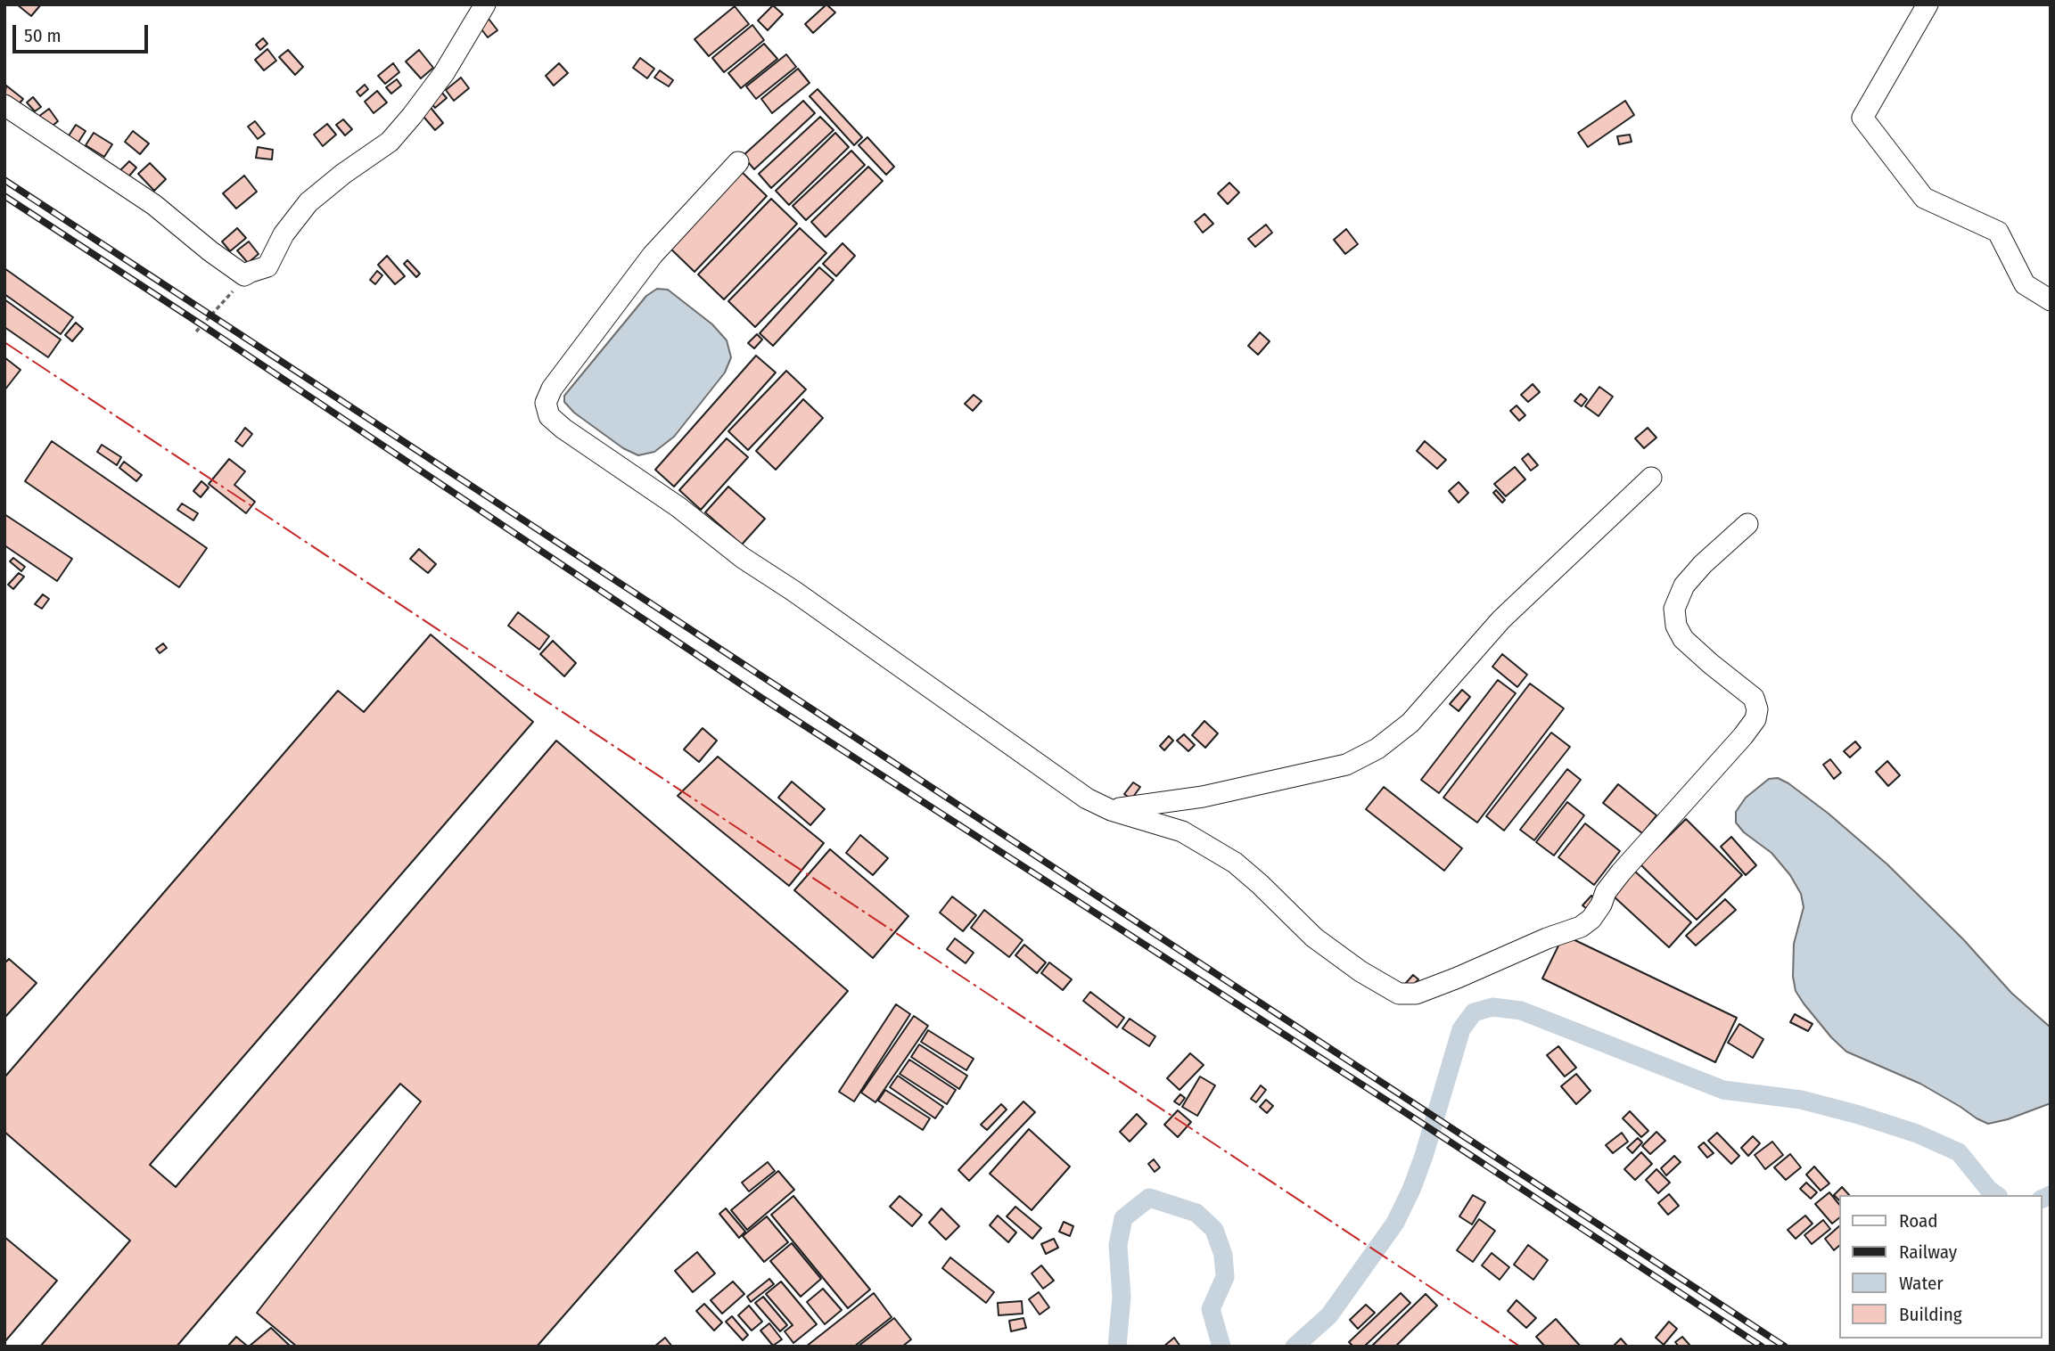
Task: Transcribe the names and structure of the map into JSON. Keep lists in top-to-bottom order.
{
  "legend": [
    "Road",
    "Railway",
    "Water",
    "Building"
  ],
  "scale_bar": "50 m"
}
